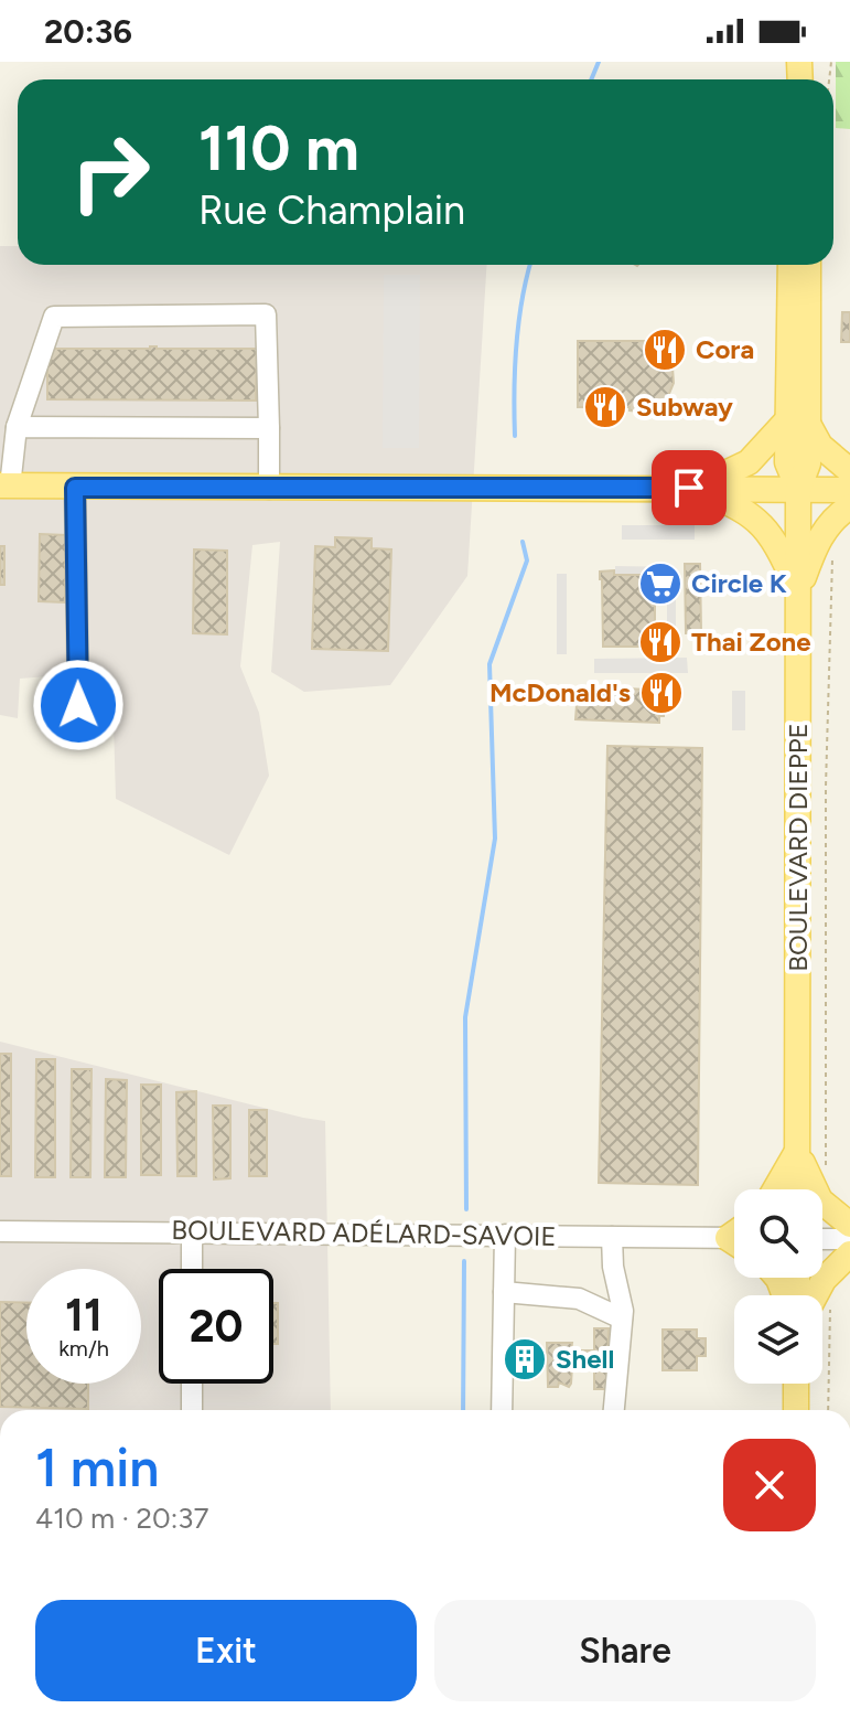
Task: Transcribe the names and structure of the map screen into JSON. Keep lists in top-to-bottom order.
{
  "streets": {
    "main road": ["BOULEVARD DIEPPE"],
    "street": ["BOULEVARD ADÉLARD-SAVOIE"]
  },
  "places": {
    "restaurant": [
      "Cora",
      "Subway",
      "Thai Zone",
      "McDonald's"
    ],
    "supermarket": ["Circle K"],
    "building": ["Shell"]
  },
  "page": {
    "status": "20:36",
    "turn": ["110 m", "Rue Champlain"],
    "speed": "11 km/h",
    "limit": "20",
    "heading": ["1 min", "410 m · 20:37"],
    "buttons": ["Exit", "Share"]
  }
}
